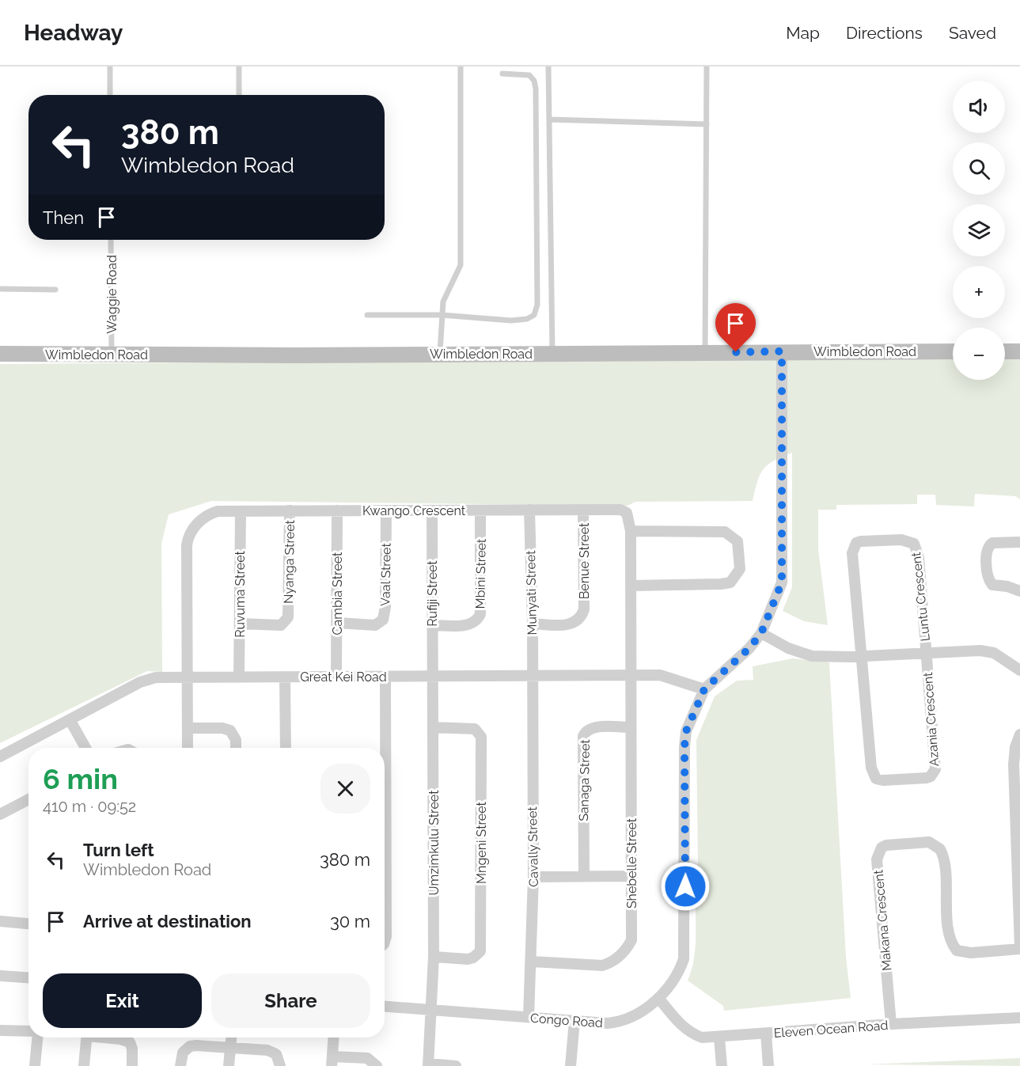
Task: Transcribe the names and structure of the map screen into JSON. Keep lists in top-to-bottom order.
{
  "streets": {
    "main road": ["Wimbledon Road"],
    "street": [
      "Kwango Crescent",
      "Benue Street",
      "Nyanga Street",
      "Mbini Street",
      "Vaal Street",
      "Munyati Street",
      "Cambia Street",
      "Rufiji Street",
      "Ruvuma Street",
      "Luntu Crescent",
      "Great Kei Road",
      "Azania Crescent",
      "Sanaga Street",
      "Umzimkulu Street",
      "Mngeni Street",
      "Cavally Street",
      "Shebelle Street",
      "Makana Crescent",
      "Congo Road",
      "Eleven Ocean Road"
    ],
    "lane": ["Waggie Road"]
  },
  "crossings": [
    ["Waggie Road", "Wimbledon Road"],
    ["Wimbledon Road", "Congo Road"],
    ["Kwango Crescent", "Benue Street"],
    ["Kwango Crescent", "Nyanga Street"],
    ["Kwango Crescent", "Mbini Street"],
    ["Kwango Crescent", "Vaal Street"],
    ["Kwango Crescent", "Munyati Street"],
    ["Kwango Crescent", "Cambia Street"],
    ["Kwango Crescent", "Rufiji Street"],
    ["Kwango Crescent", "Ruvuma Street"],
    ["Kwango Crescent", "Great Kei Road"],
    ["Kwango Crescent", "Shebelle Street"],
    ["Benue Street", "Munyati Street"],
    ["Nyanga Street", "Ruvuma Street"],
    ["Mbini Street", "Rufiji Street"],
    ["Vaal Street", "Cambia Street"],
    ["Munyati Street", "Great Kei Road"],
    ["Munyati Street", "Cavally Street"],
    ["Cambia Street", "Great Kei Road"],
    ["Rufiji Street", "Great Kei Road"],
    ["Rufiji Street", "Umzimkulu Street"],
    ["Ruvuma Street", "Great Kei Road"],
    ["Luntu Crescent", "Azania Crescent"],
    ["Great Kei Road", "Umzimkulu Street"],
    ["Great Kei Road", "Cavally Street"],
    ["Great Kei Road", "Shebelle Street"],
    ["Great Kei Road", "Congo Road"],
    ["Sanaga Street", "Shebelle Street"],
    ["Umzimkulu Street", "Mngeni Street"],
    ["Umzimkulu Street", "Congo Road"],
    ["Cavally Street", "Shebelle Street"],
    ["Cavally Street", "Congo Road"],
    ["Makana Crescent", "Eleven Ocean Road"],
    ["Congo Road", "Eleven Ocean Road"]
  ],
  "page": {
    "header": "Headway",
    "nav": ["Map", "Directions", "Saved"],
    "map_buttons": ["+", "−"],
    "turn": ["380 m", "Wimbledon Road"],
    "then": "Then",
    "heading": ["6 min", "410 m · 09:52"],
    "list": [
      {
        "name": "Turn left",
        "note": "Wimbledon Road",
        "value": "380 m"
      },
      {
        "name": "Arrive at destination",
        "value": "30 m"
      }
    ],
    "buttons": ["Exit", "Share"]
  }
}
